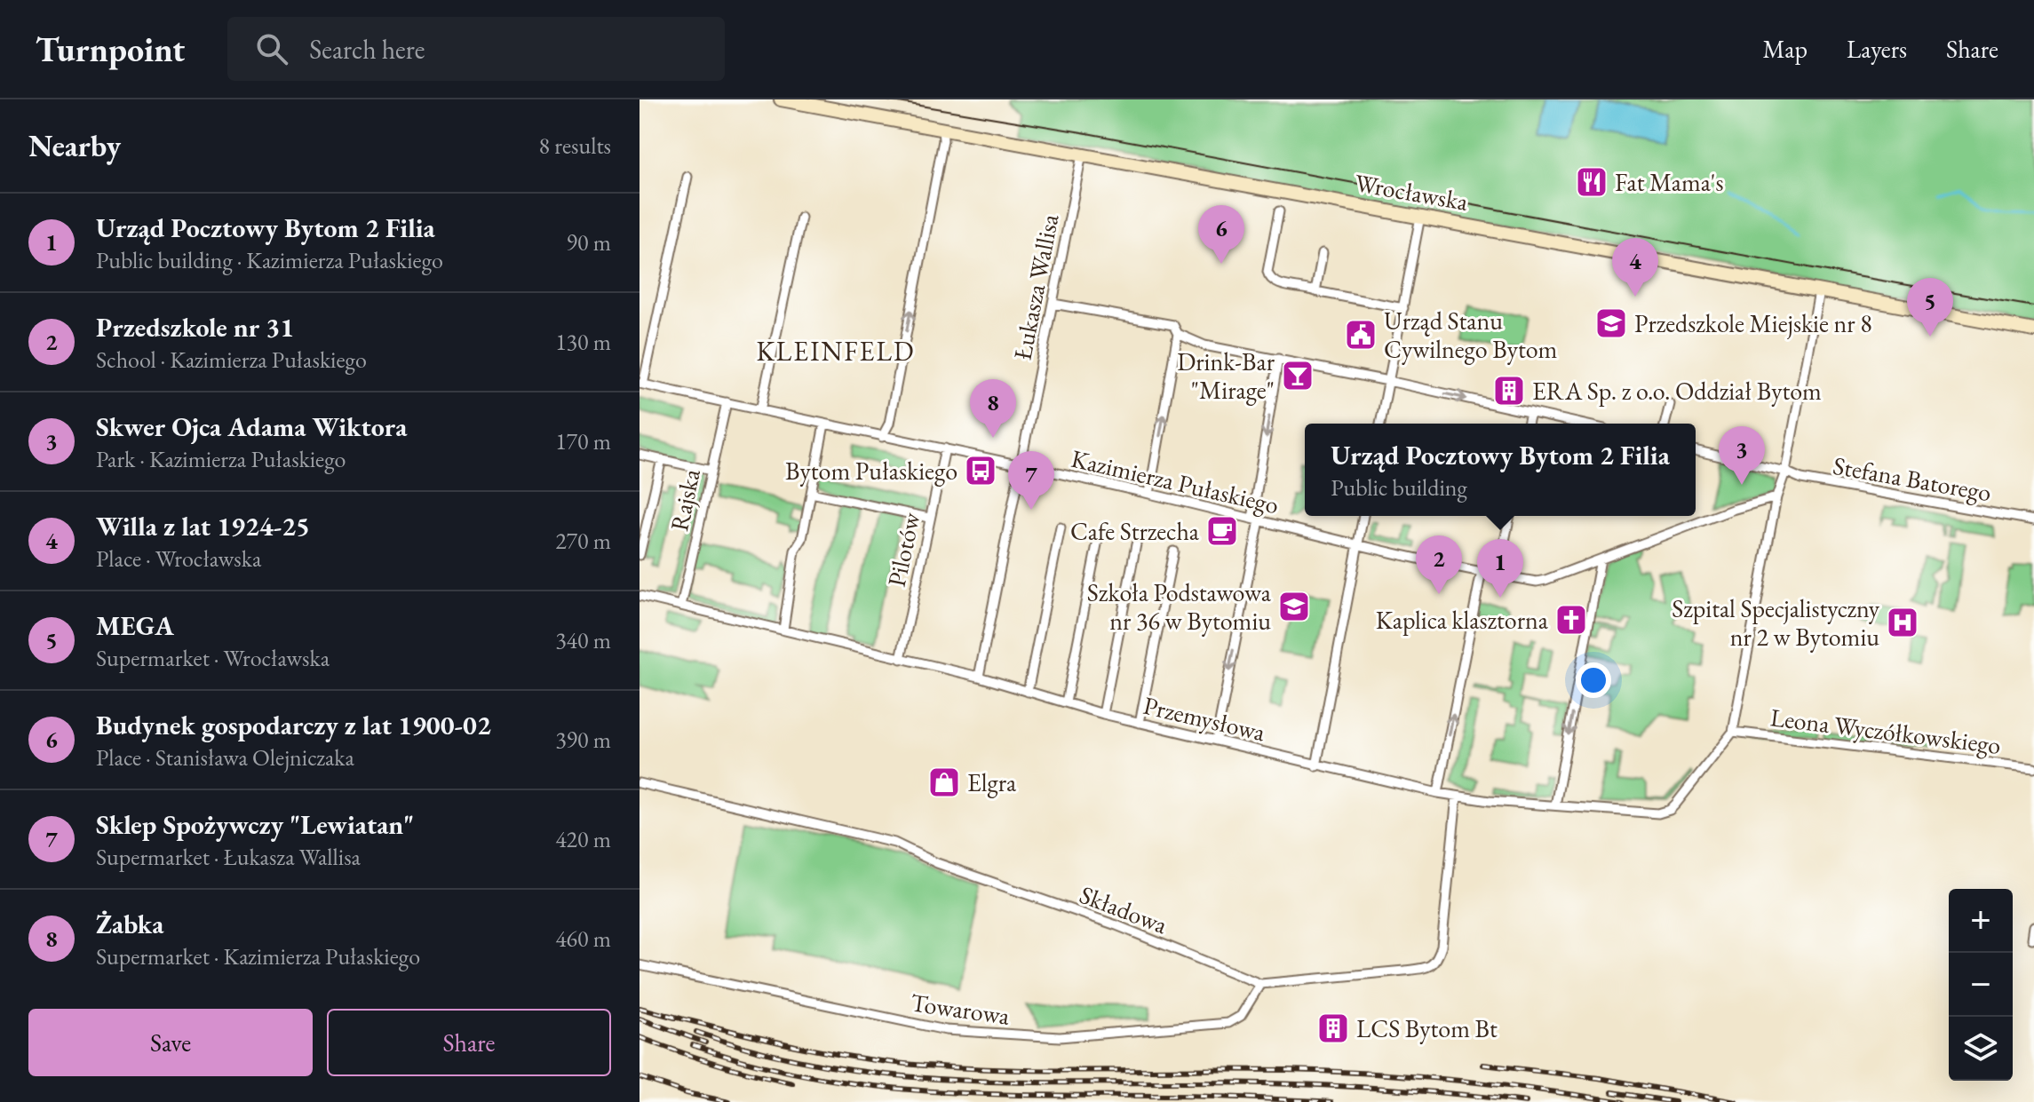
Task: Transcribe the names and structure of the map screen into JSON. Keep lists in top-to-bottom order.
{
  "streets": {
    "main road": ["Wrocławska"],
    "street": [
      "Łukasza Wallisa",
      "Stefana Batorego",
      "Kazimierza Pułaskiego",
      "Rajska",
      "Pilotów",
      "Przemysłowa",
      "Leona Wyczółkowskiego",
      "Składowa",
      "Towarowa"
    ]
  },
  "crossings": [
    ["Wrocławska", "Łukasza Wallisa"],
    ["Łukasza Wallisa", "Kazimierza Pułaskiego"],
    ["Łukasza Wallisa", "Przemysłowa"],
    ["Kazimierza Pułaskiego", "Rajska"],
    ["Kazimierza Pułaskiego", "Pilotów"],
    ["Rajska", "Przemysłowa"],
    ["Pilotów", "Przemysłowa"],
    ["Przemysłowa", "Leona Wyczółkowskiego"],
    ["Przemysłowa", "Składowa"],
    ["Składowa", "Towarowa"]
  ],
  "districts": ["KLEINFELD"],
  "places": {
    "restaurant": ["Fat Mama's"],
    "school or university": ["Przedszkole Miejskie nr 8", "Szkoła Podstawowa nr 36 w Bytomiu"],
    "public building": ["Urząd Stanu Cywilnego Bytom"],
    "bar": ["Drink-Bar \"Mirage\""],
    "building": ["ERA Sp. z o.o. Oddział Bytom", "LCS Bytom Bt"],
    "bus stop": ["Bytom Pułaskiego"],
    "cafe": ["Cafe Strzecha"],
    "church": ["Kaplica klasztorna"],
    "hospital": ["Szpital Specjalistyczny nr 2 w Bytomiu"],
    "shop": ["Elgra"]
  },
  "page": {
    "header": "Turnpoint",
    "search": "Search here",
    "nav": ["Map", "Layers", "Share"],
    "heading": ["Nearby", "8 results"],
    "list": [
      {
        "mark": "1",
        "name": "Urząd Pocztowy Bytom 2 Filia",
        "note": "Public building · Kazimierza Pułaskiego",
        "value": "90 m"
      },
      {
        "mark": "2",
        "name": "Przedszkole nr 31",
        "note": "School · Kazimierza Pułaskiego",
        "value": "130 m"
      },
      {
        "mark": "3",
        "name": "Skwer Ojca Adama Wiktora",
        "note": "Park · Kazimierza Pułaskiego",
        "value": "170 m"
      },
      {
        "mark": "4",
        "name": "Willa z lat 1924-25",
        "note": "Place · Wrocławska",
        "value": "270 m"
      },
      {
        "mark": "5",
        "name": "MEGA",
        "note": "Supermarket · Wrocławska",
        "value": "340 m"
      },
      {
        "mark": "6",
        "name": "Budynek gospodarczy z lat 1900-02",
        "note": "Place · Stanisława Olejniczaka",
        "value": "390 m"
      },
      {
        "mark": "7",
        "name": "Sklep Spożywczy \"Lewiatan\"",
        "note": "Supermarket · Łukasza Wallisa",
        "value": "420 m"
      },
      {
        "mark": "8",
        "name": "Żabka",
        "note": "Supermarket · Kazimierza Pułaskiego",
        "value": "460 m"
      }
    ],
    "pins": [
      "6",
      "4",
      "5",
      "8",
      "3",
      "7",
      "2",
      "1"
    ],
    "popup": ["Urząd Pocztowy Bytom 2 Filia", "Public building"],
    "map_buttons": ["+", "−"],
    "buttons": ["Save", "Share"]
  }
}
